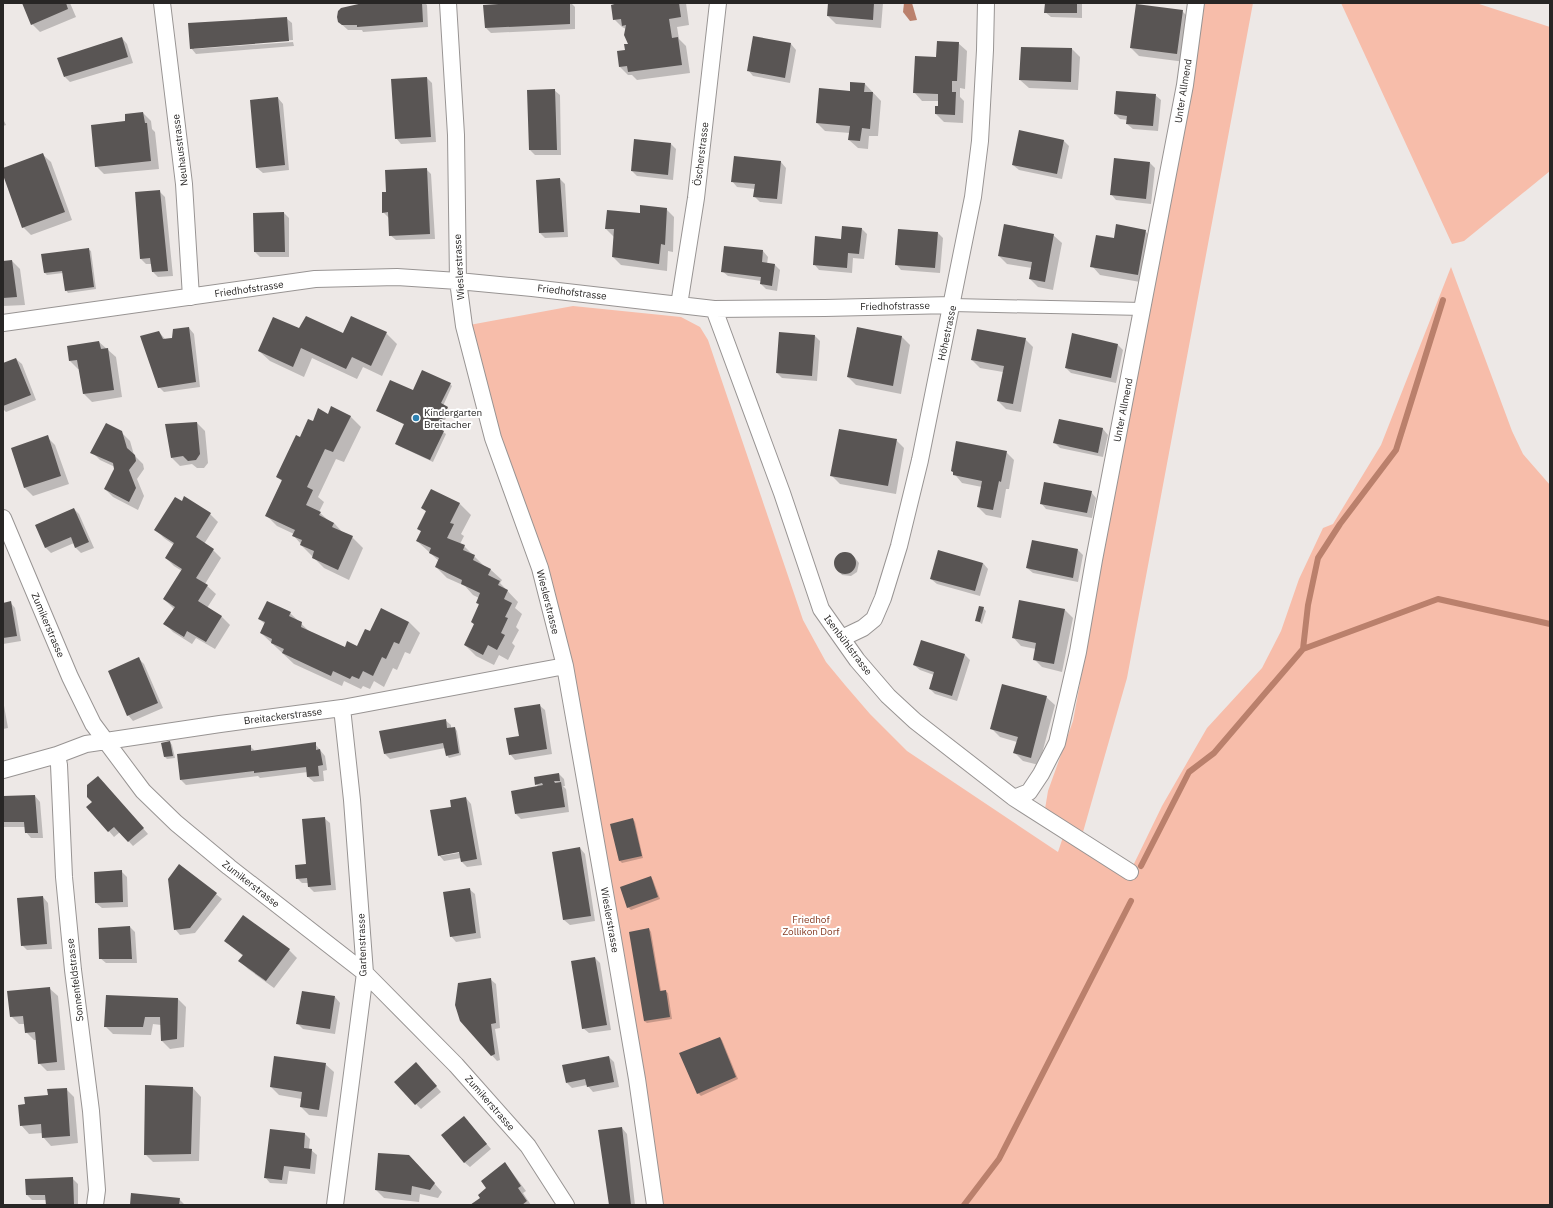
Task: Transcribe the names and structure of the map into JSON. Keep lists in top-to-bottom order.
{
  "streets": {
    "street": [
      "Unter Allmend",
      "Neuhausstrasse",
      "Öscherstrasse",
      "Wieslerstrasse",
      "Friedhofstrasse",
      "Höhestrasse",
      "Zumikerstrasse",
      "Isenbühlstrasse",
      "Breitackerstrasse",
      "Gartenstrasse",
      "Sonnenfeldstrasse"
    ]
  },
  "crossings": [
    ["Unter Allmend", "Friedhofstrasse"],
    ["Unter Allmend", "Isenbühlstrasse"],
    ["Neuhausstrasse", "Friedhofstrasse"],
    ["Öscherstrasse", "Friedhofstrasse"],
    ["Wieslerstrasse", "Friedhofstrasse"],
    ["Wieslerstrasse", "Breitackerstrasse"],
    ["Friedhofstrasse", "Höhestrasse"],
    ["Friedhofstrasse", "Isenbühlstrasse"],
    ["Höhestrasse", "Isenbühlstrasse"],
    ["Zumikerstrasse", "Breitackerstrasse"],
    ["Zumikerstrasse", "Gartenstrasse"],
    ["Breitackerstrasse", "Gartenstrasse"],
    ["Breitackerstrasse", "Sonnenfeldstrasse"]
  ],
  "parks": ["Friedhof Zollikon Dorf"],
  "places": ["Kindergarten Breitacher"]
}
